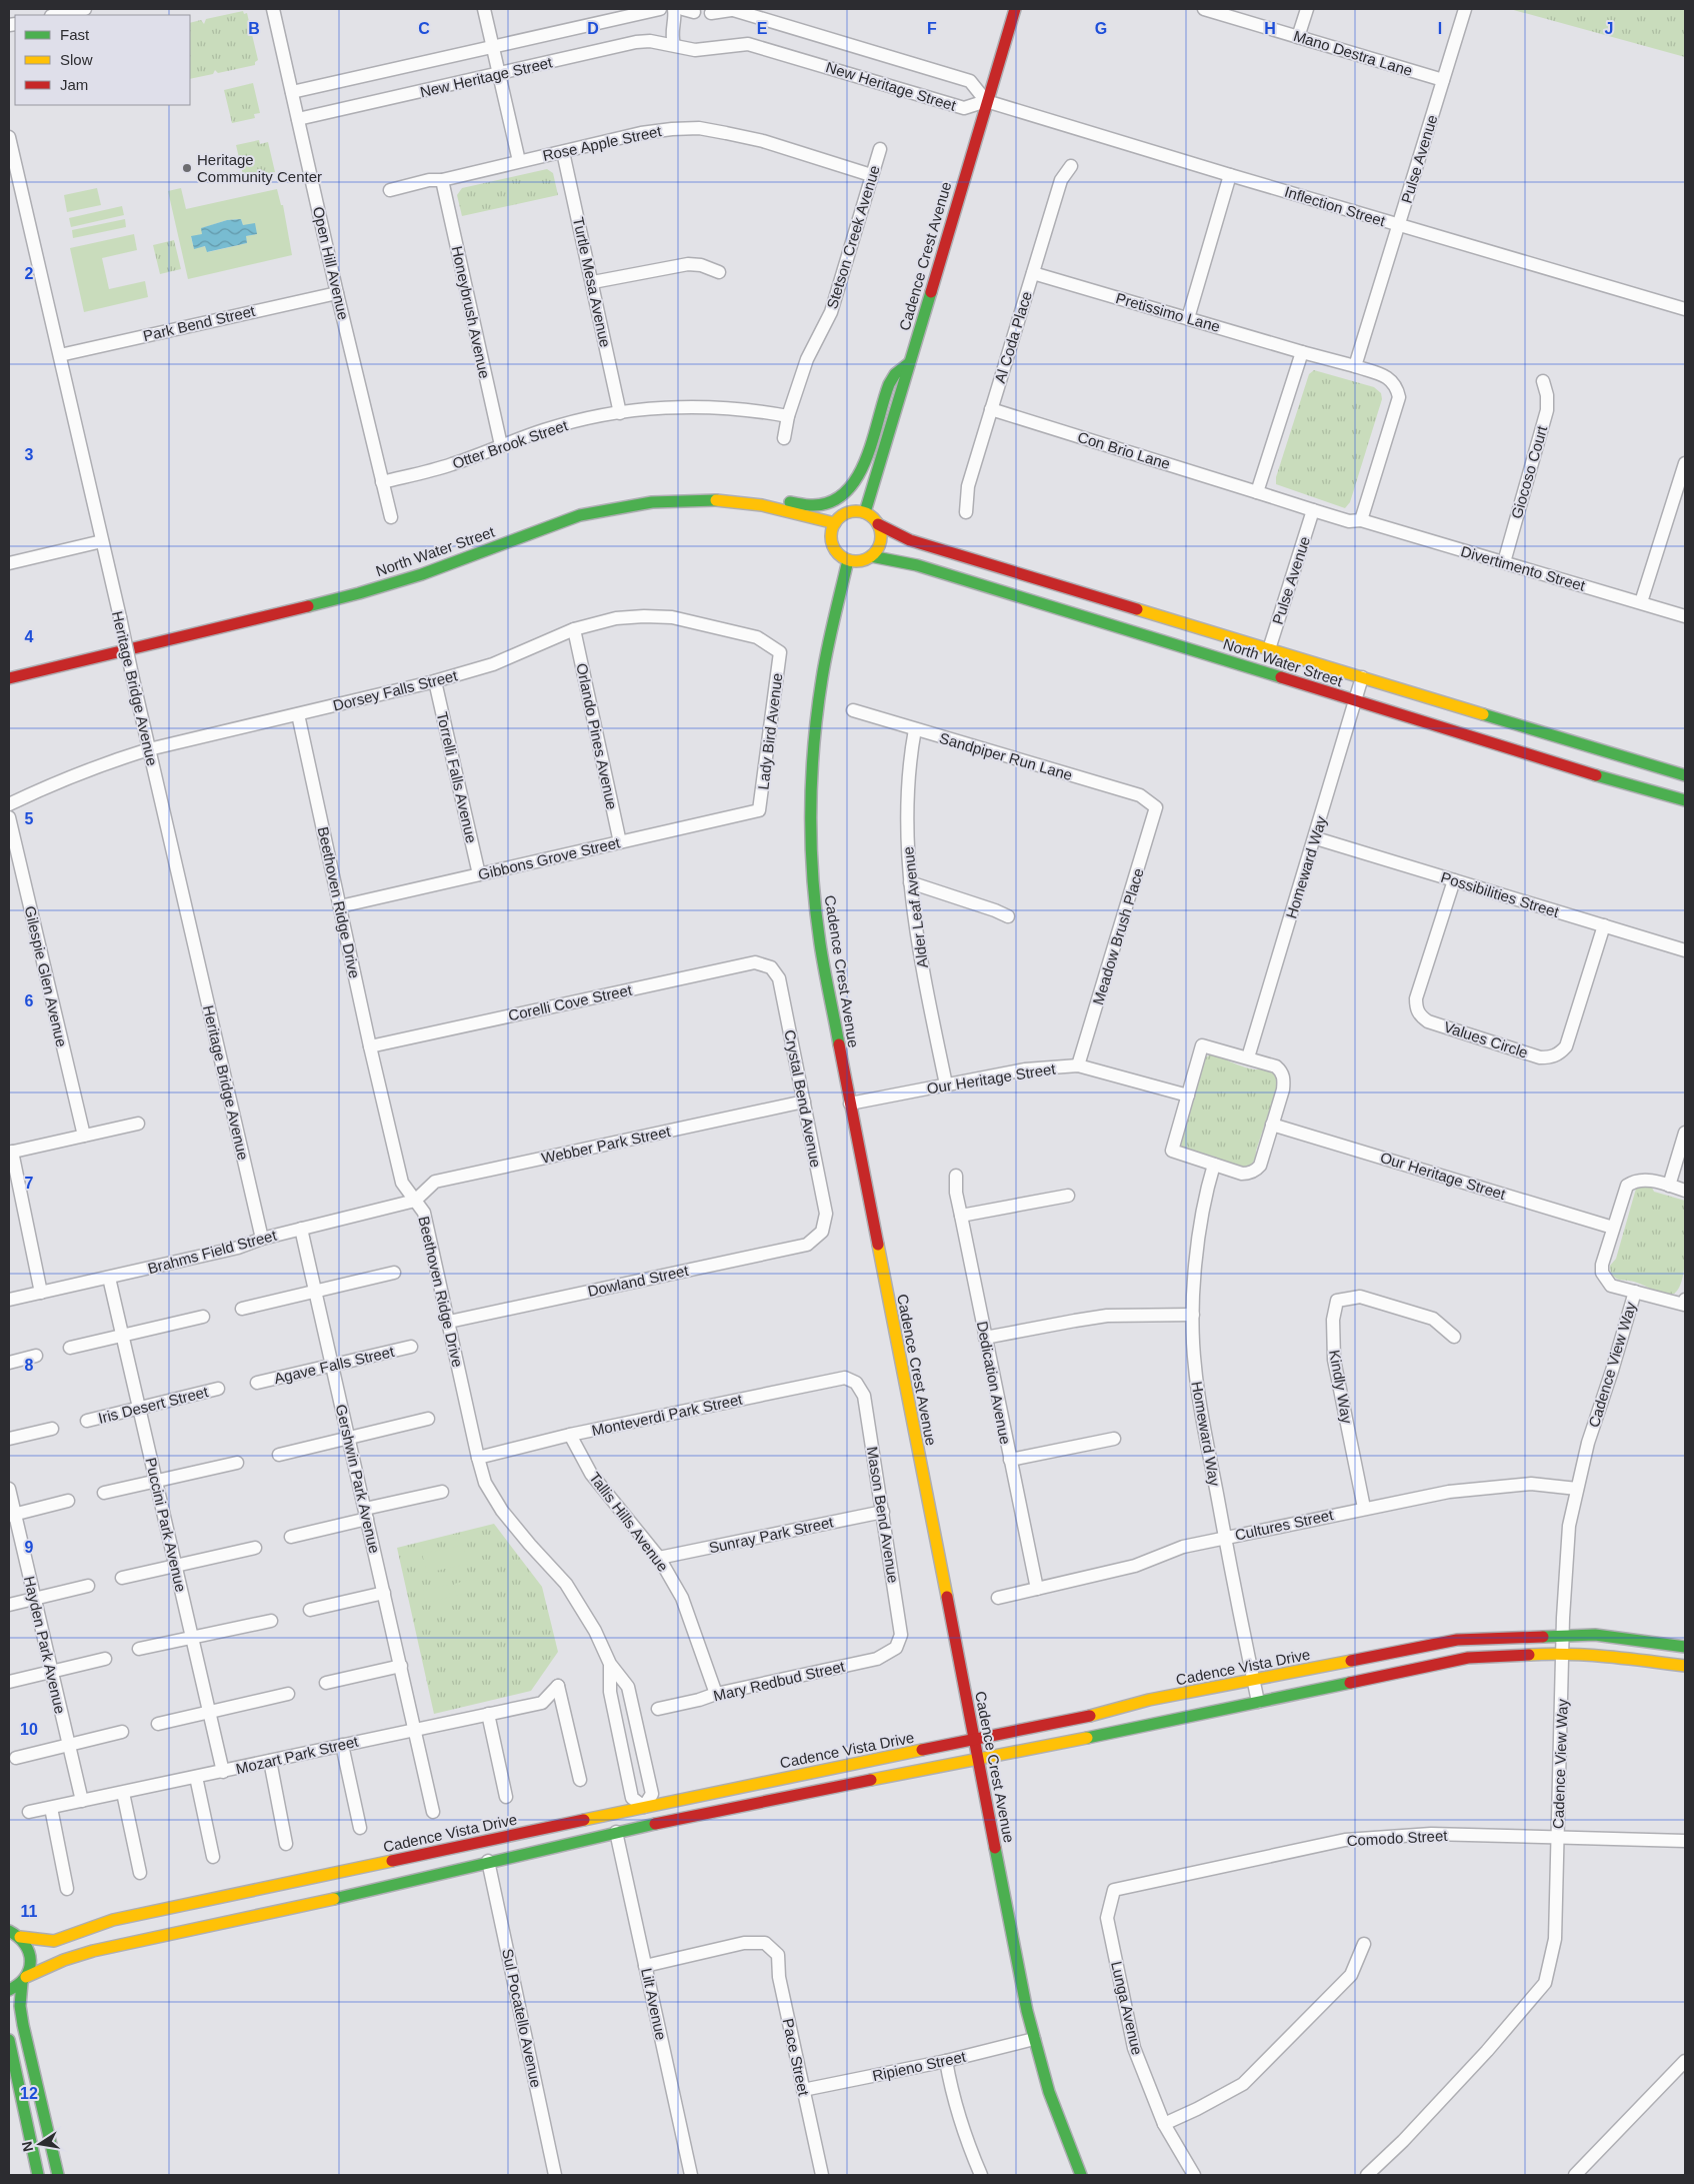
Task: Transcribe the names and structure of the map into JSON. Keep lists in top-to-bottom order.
{
  "streets": {
    "street": [
      "Mano Destra Lane",
      "New Heritage Street",
      "Rose Apple Street",
      "Pulse Avenue",
      "Inflection Street",
      "Stetson Creek Avenue",
      "Cadence Crest Avenue",
      "Open Hill Avenue",
      "Turtle Mesa Avenue",
      "Honeybrush Avenue",
      "Pretissimo Lane",
      "Park Bend Street",
      "Al Coda Place",
      "Otter Brook Street",
      "Con Brio Lane",
      "Giocoso Court",
      "North Water Street",
      "Divertimento Street",
      "Heritage Bridge Avenue",
      "Dorsey Falls Street",
      "Lady Bird Avenue",
      "Orlando Pines Avenue",
      "Sandpiper Run Lane",
      "Torrelli Falls Avenue",
      "Gibbons Grove Street",
      "Homeward Way",
      "Possibilities Street",
      "Beethoven Ridge Drive",
      "Alder Leaf Avenue",
      "Meadow Brush Place",
      "Gilespie Glen Avenue",
      "Corelli Cove Street",
      "Values Circle",
      "Our Heritage Street",
      "Crystal Bend Avenue",
      "Webber Park Street",
      "Brahms Field Street",
      "Dowland Street",
      "Agave Falls Street",
      "Cadence View Way",
      "Dedication Avenue",
      "Kindly Way",
      "Iris Desert Street",
      "Monteverdi Park Street",
      "Gershwin Park Avenue",
      "Mason Bend Avenue",
      "Tallis Hills Avenue",
      "Puccini Park Avenue",
      "Cultures Street",
      "Sunray Park Street",
      "Hayden Park Avenue",
      "Cadence Vista Drive",
      "Mary Redbud Street",
      "Mozart Park Street",
      "Comodo Street",
      "Lilt Avenue",
      "Lunga Avenue",
      "Sul Pocatello Avenue",
      "Pace Street",
      "Ripieno Street"
    ]
  },
  "crossings": [
    ["Mano Destra Lane", "Pulse Avenue"],
    ["New Heritage Street", "Inflection Street"],
    ["New Heritage Street", "Cadence Crest Avenue"],
    ["New Heritage Street", "Open Hill Avenue"],
    ["Rose Apple Street", "Stetson Creek Avenue"],
    ["Rose Apple Street", "Turtle Mesa Avenue"],
    ["Rose Apple Street", "Honeybrush Avenue"],
    ["Pulse Avenue", "Inflection Street"],
    ["Pulse Avenue", "North Water Street"],
    ["Inflection Street", "Cadence Crest Avenue"],
    ["Stetson Creek Avenue", "Otter Brook Street"],
    ["Cadence Crest Avenue", "North Water Street"],
    ["Cadence Crest Avenue", "Our Heritage Street"],
    ["Cadence Crest Avenue", "Cadence Vista Drive"],
    ["Cadence Crest Avenue", "Ripieno Street"],
    ["Open Hill Avenue", "Park Bend Street"],
    ["Open Hill Avenue", "Otter Brook Street"],
    ["Turtle Mesa Avenue", "Otter Brook Street"],
    ["Honeybrush Avenue", "Otter Brook Street"],
    ["Pretissimo Lane", "Al Coda Place"],
    ["Park Bend Street", "Heritage Bridge Avenue"],
    ["Al Coda Place", "Con Brio Lane"],
    ["Giocoso Court", "Divertimento Street"],
    ["North Water Street", "Homeward Way"],
    ["Heritage Bridge Avenue", "Dorsey Falls Street"],
    ["Heritage Bridge Avenue", "Brahms Field Street"],
    ["Dorsey Falls Street", "Lady Bird Avenue"],
    ["Dorsey Falls Street", "Orlando Pines Avenue"],
    ["Dorsey Falls Street", "Torrelli Falls Avenue"],
    ["Dorsey Falls Street", "Beethoven Ridge Drive"],
    ["Lady Bird Avenue", "Gibbons Grove Street"],
    ["Orlando Pines Avenue", "Gibbons Grove Street"],
    ["Sandpiper Run Lane", "Alder Leaf Avenue"],
    ["Sandpiper Run Lane", "Meadow Brush Place"],
    ["Torrelli Falls Avenue", "Gibbons Grove Street"],
    ["Gibbons Grove Street", "Beethoven Ridge Drive"],
    ["Homeward Way", "Possibilities Street"],
    ["Homeward Way", "Cultures Street"],
    ["Homeward Way", "Cadence Vista Drive"],
    ["Possibilities Street", "Values Circle"],
    ["Beethoven Ridge Drive", "Corelli Cove Street"],
    ["Beethoven Ridge Drive", "Webber Park Street"],
    ["Beethoven Ridge Drive", "Brahms Field Street"],
    ["Beethoven Ridge Drive", "Dowland Street"],
    ["Beethoven Ridge Drive", "Monteverdi Park Street"],
    ["Beethoven Ridge Drive", "Cadence Vista Drive"],
    ["Alder Leaf Avenue", "Our Heritage Street"],
    ["Meadow Brush Place", "Our Heritage Street"],
    ["Corelli Cove Street", "Crystal Bend Avenue"],
    ["Our Heritage Street", "Cadence View Way"],
    ["Crystal Bend Avenue", "Webber Park Street"],
    ["Crystal Bend Avenue", "Dowland Street"],
    ["Webber Park Street", "Brahms Field Street"],
    ["Brahms Field Street", "Gershwin Park Avenue"],
    ["Brahms Field Street", "Puccini Park Avenue"],
    ["Agave Falls Street", "Gershwin Park Avenue"],
    ["Cadence View Way", "Cultures Street"],
    ["Cadence View Way", "Cadence Vista Drive"],
    ["Cadence View Way", "Comodo Street"],
    ["Dedication Avenue", "Cultures Street"],
    ["Kindly Way", "Cultures Street"],
    ["Iris Desert Street", "Puccini Park Avenue"],
    ["Monteverdi Park Street", "Mason Bend Avenue"],
    ["Monteverdi Park Street", "Tallis Hills Avenue"],
    ["Gershwin Park Avenue", "Mozart Park Street"],
    ["Mason Bend Avenue", "Sunray Park Street"],
    ["Mason Bend Avenue", "Mary Redbud Street"],
    ["Tallis Hills Avenue", "Sunray Park Street"],
    ["Tallis Hills Avenue", "Mary Redbud Street"],
    ["Puccini Park Avenue", "Mozart Park Street"],
    ["Hayden Park Avenue", "Mozart Park Street"],
    ["Comodo Street", "Lunga Avenue"],
    ["Lilt Avenue", "Pace Street"],
    ["Pace Street", "Ripieno Street"]
  ],
  "places": ["Heritage Community Center"],
  "legend": ["Fast", "Slow", "Jam"],
  "north": "left",
  "grid": {
    "columns": [
      "B",
      "C",
      "D",
      "E",
      "F",
      "G",
      "H",
      "I",
      "J"
    ],
    "rows": [
      "2",
      "3",
      "4",
      "5",
      "6",
      "7",
      "8",
      "9",
      "10",
      "11",
      "12"
    ]
  }
}
